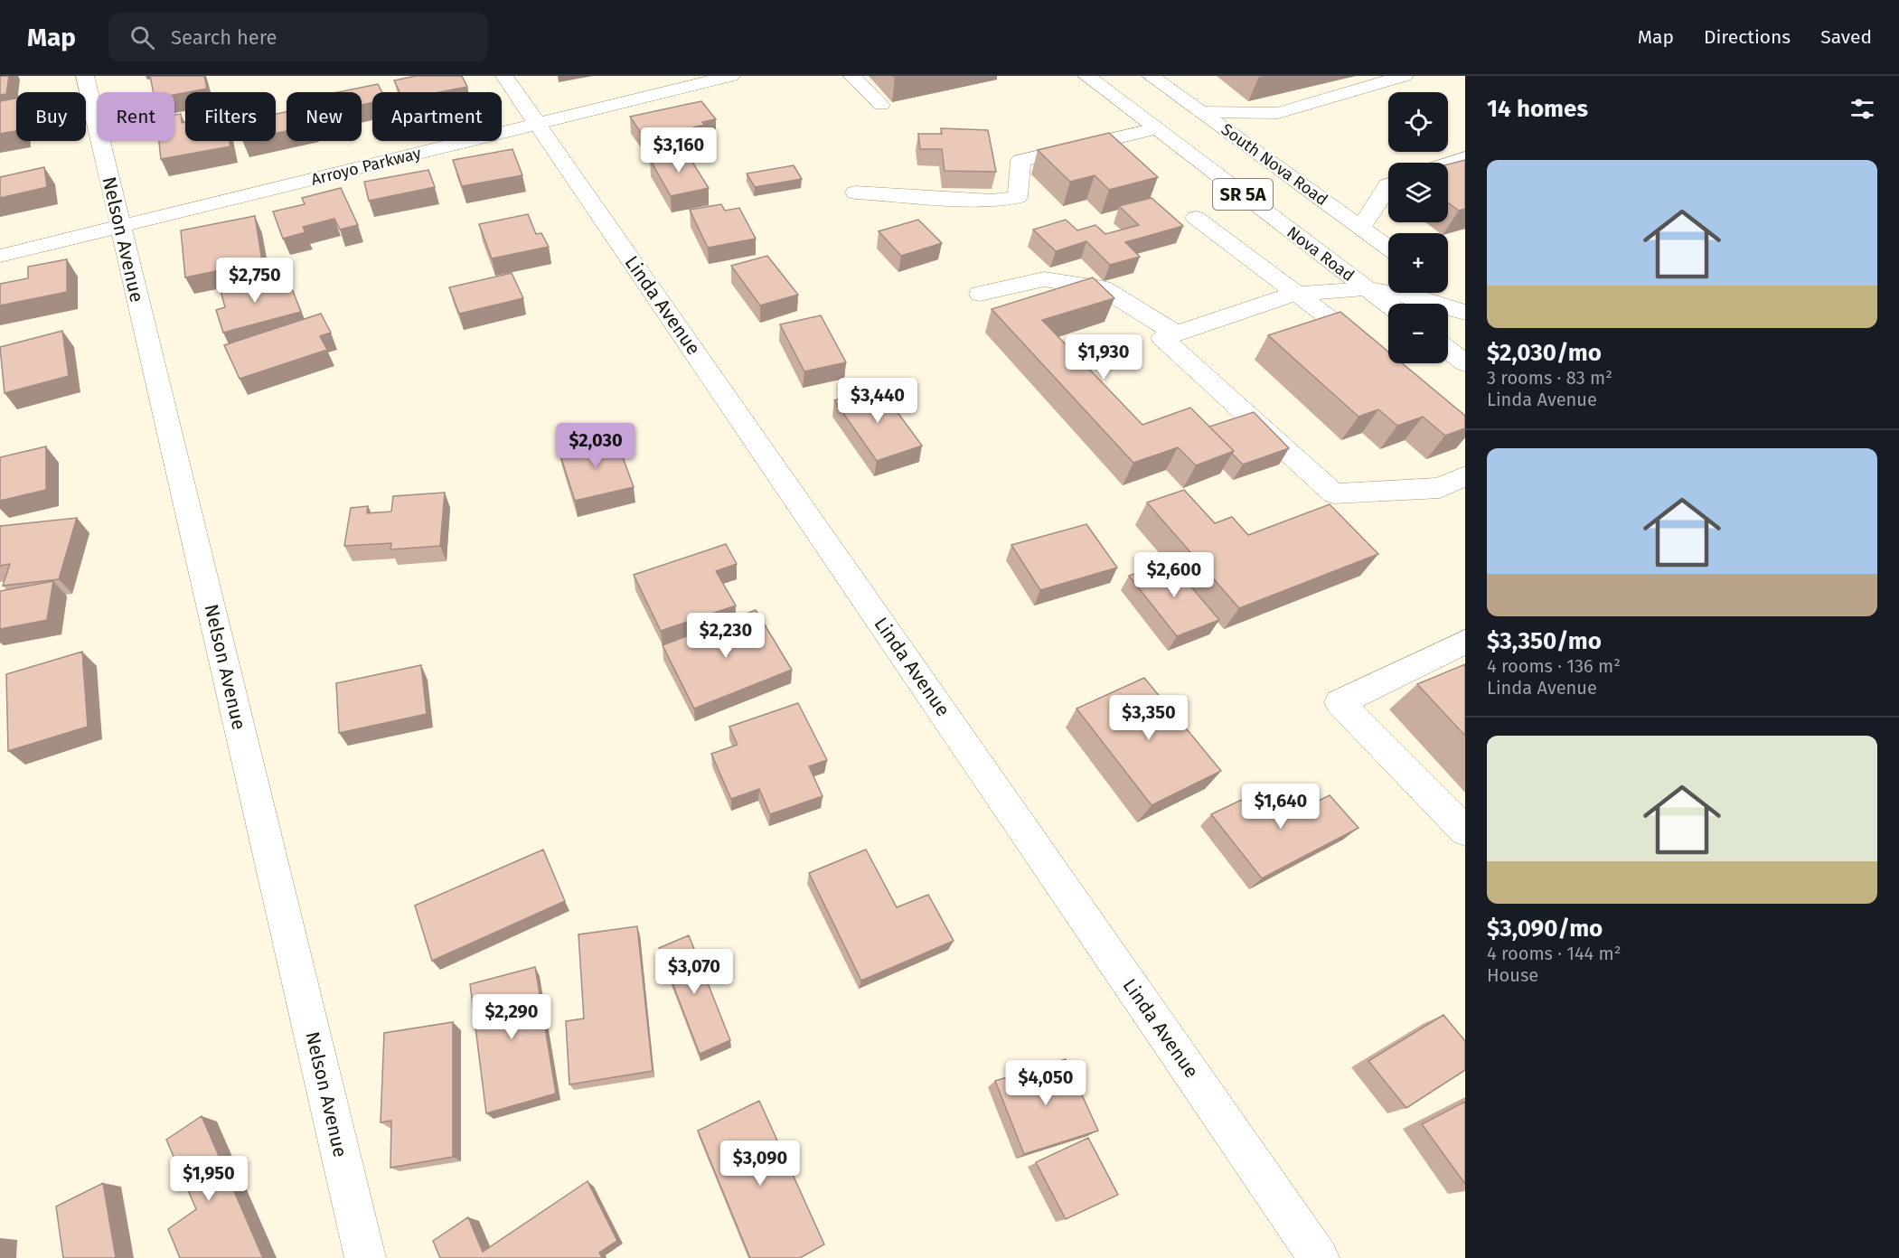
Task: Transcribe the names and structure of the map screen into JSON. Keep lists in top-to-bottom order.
{
  "streets": {
    "street": [
      "South Nova Road",
      "Arroyo Parkway",
      "SR 5A",
      "Nelson Avenue",
      "Nova Road",
      "Linda Avenue"
    ]
  },
  "crossings": [
    ["Arroyo Parkway", "Nelson Avenue"],
    ["Arroyo Parkway", "Linda Avenue"]
  ],
  "page": {
    "header": "Map",
    "search": "Search here",
    "nav": ["Map", "Directions", "Saved"],
    "heading": "14 homes",
    "map_buttons": ["+", "−"],
    "chip": [
      "Buy",
      "Rent",
      "Filters",
      "New",
      "Apartment"
    ],
    "price": [
      "$3,160",
      "$2,750",
      "$1,930",
      "$3,440",
      "$2,030",
      "$2,600",
      "$2,230",
      "$3,350",
      "$1,640",
      "$3,070",
      "$2,290",
      "$4,050",
      "$3,090",
      "$1,950"
    ],
    "list": [
      {
        "name": "$2,030/mo",
        "note": "3 rooms · 83 m² · Linda Avenue"
      },
      {
        "name": "$3,350/mo",
        "note": "4 rooms · 136 m² · Linda Avenue"
      },
      {
        "name": "$3,090/mo",
        "note": "4 rooms · 144 m² · House"
      }
    ]
  }
}
